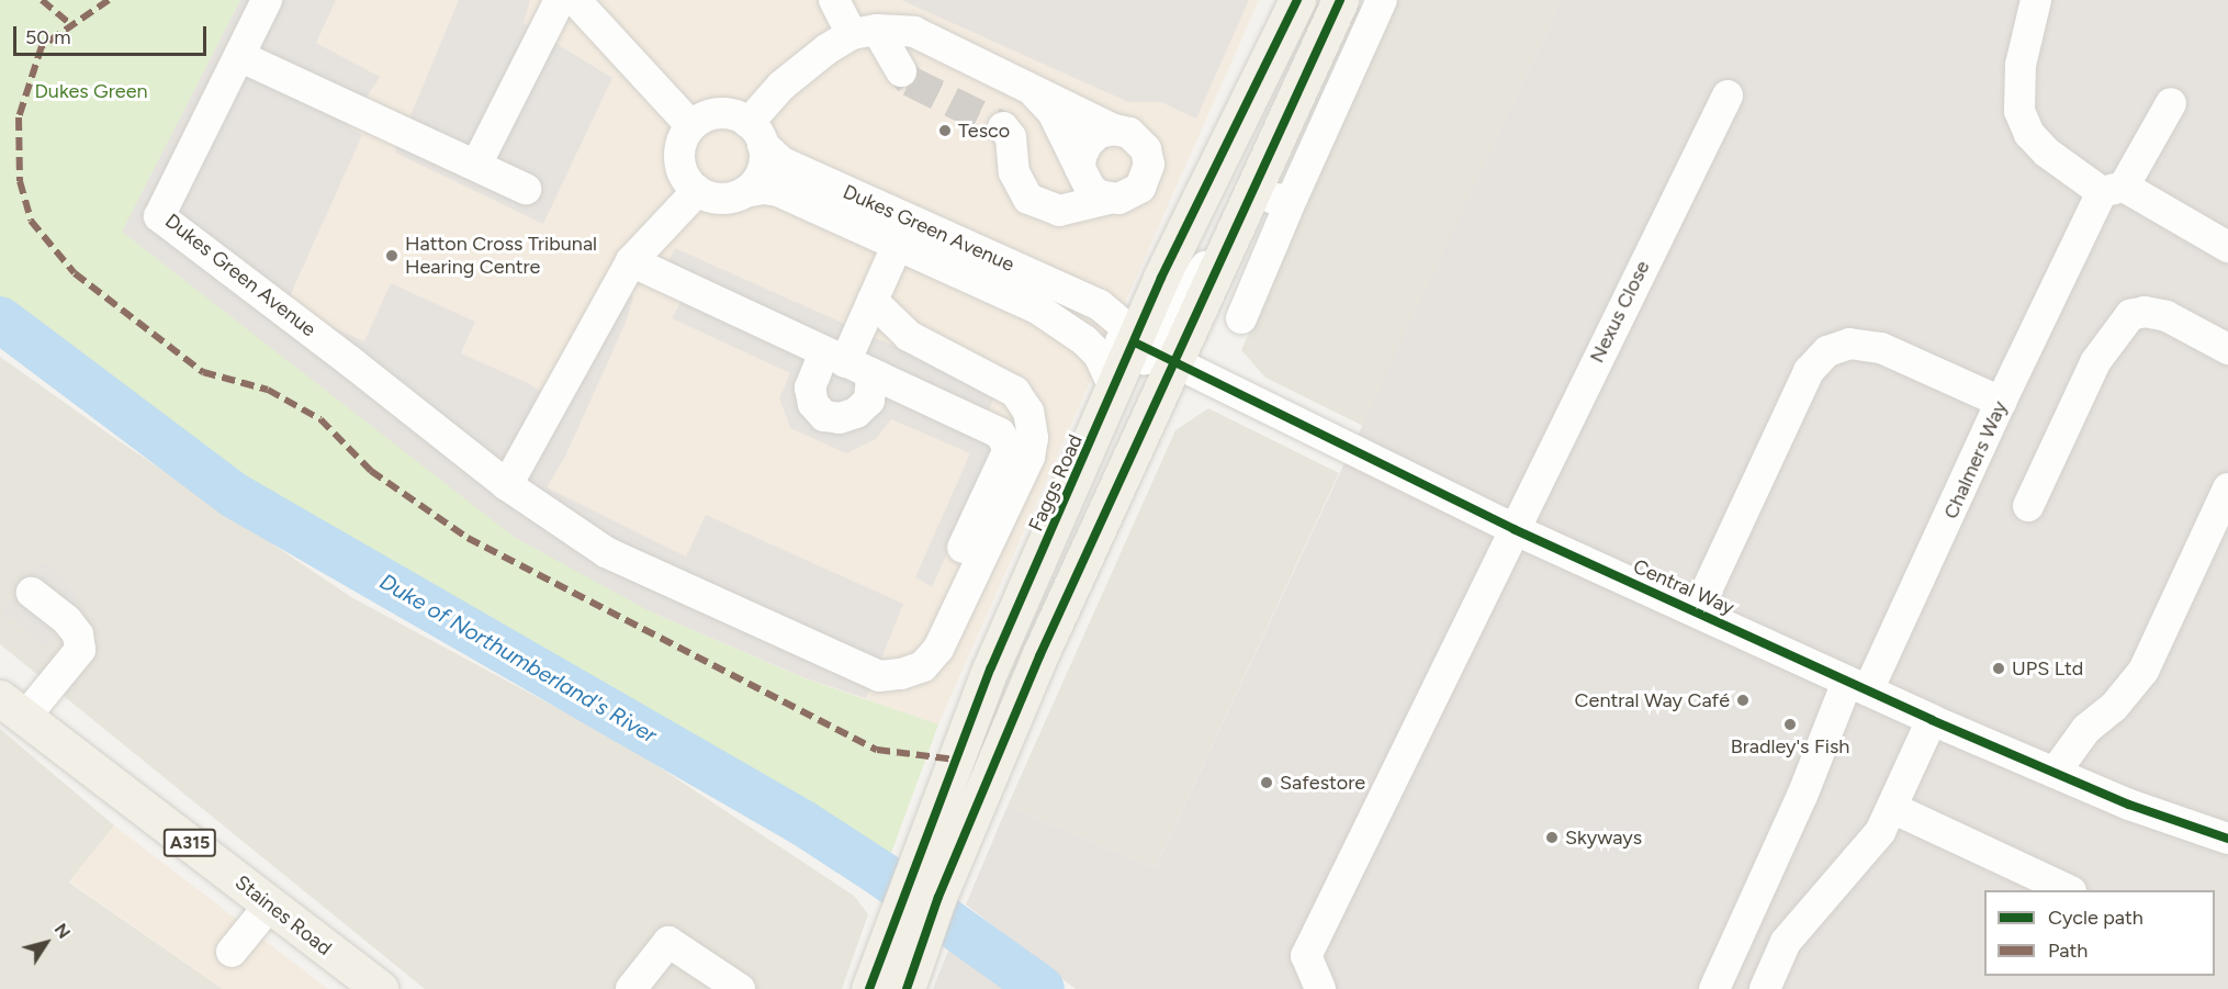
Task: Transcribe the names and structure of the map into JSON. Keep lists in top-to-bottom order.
{
  "streets": {
    "main road": ["Faggs Road", "A315", "Staines Road"],
    "street": [
      "Dukes Green Avenue",
      "Nexus Close",
      "Chalmers Way",
      "Central Way"
    ]
  },
  "crossings": [
    ["Dukes Green Avenue", "Faggs Road"],
    ["Dukes Green Avenue", "Central Way"],
    ["Nexus Close", "Central Way"],
    ["Chalmers Way", "Central Way"],
    ["Faggs Road", "Central Way"]
  ],
  "water": ["Duke of Northumberland's River"],
  "parks": ["Dukes Green"],
  "places": [
    "Tesco",
    "Hatton Cross Tribunal Hearing Centre",
    "UPS Ltd",
    "Central Way Café",
    "Bradley's Fish",
    "Safestore",
    "Skyways"
  ],
  "legend": ["Cycle path", "Path"],
  "scale_bar": "50 m",
  "north": "top right"
}
